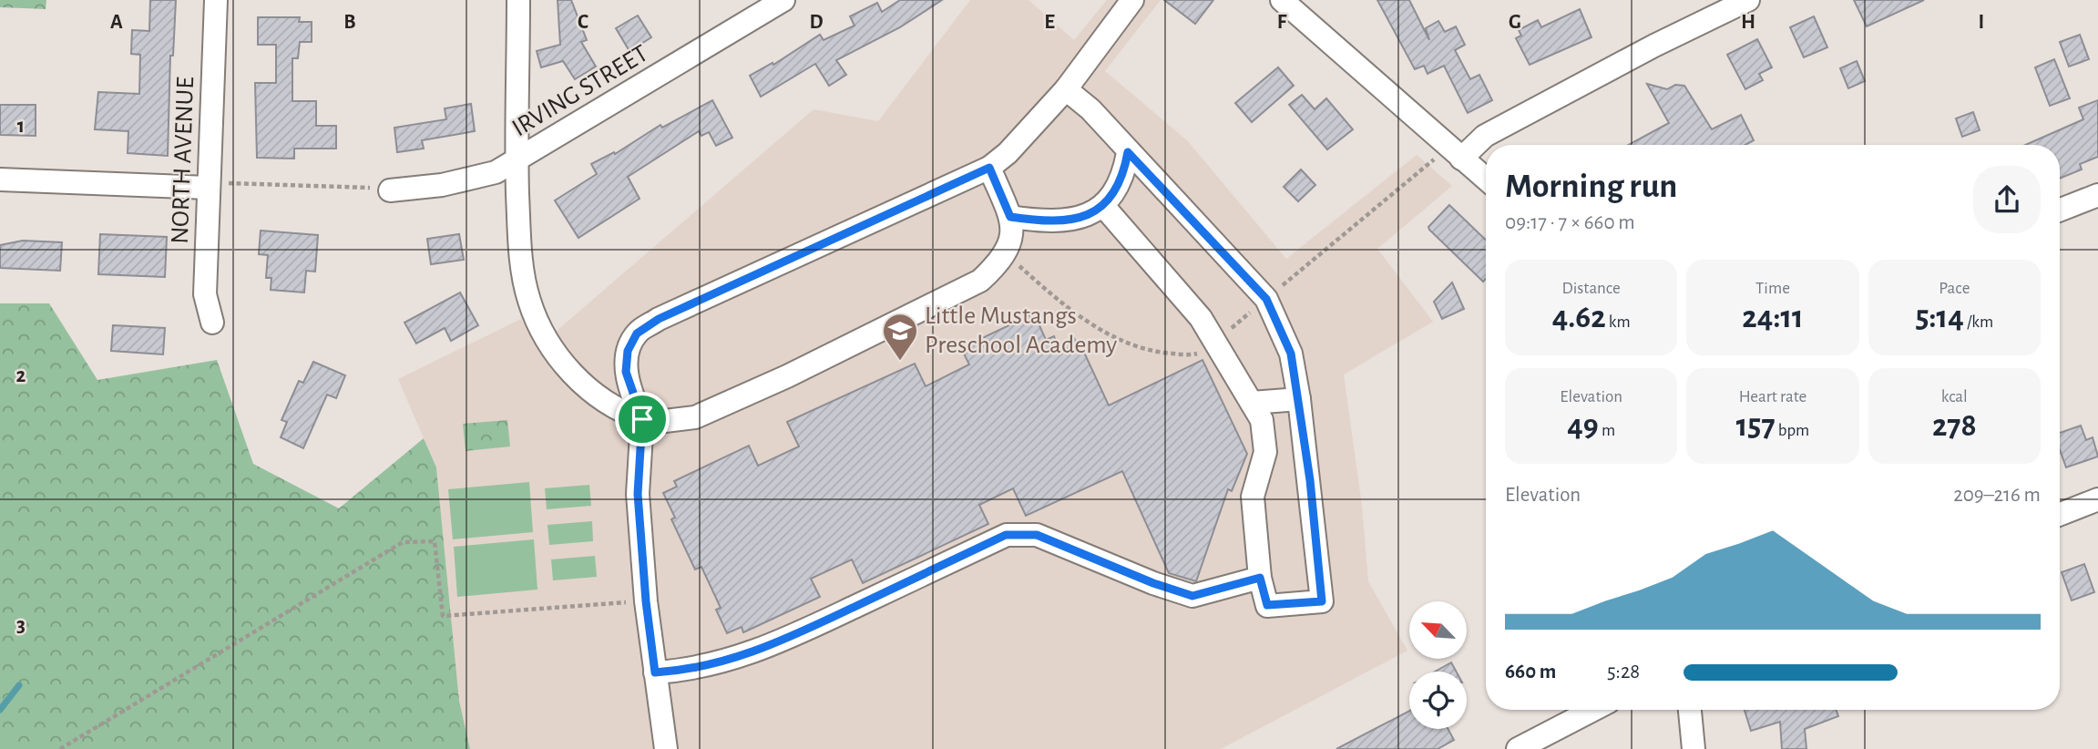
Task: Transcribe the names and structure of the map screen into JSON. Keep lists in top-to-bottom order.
{
  "streets": {
    "street": ["IRVING STREET", "NORTH AVENUE"]
  },
  "places": {
    "school or university": ["Little Mustangs Preschool Academy"]
  },
  "north": "top left",
  "page": {
    "heading": ["Morning run", "09:17 · 7 × 660 m"],
    "stats": [
      ["Distance", "4.62 km"],
      ["Time", "24:11"],
      ["Pace", "5:14 /km"],
      ["Elevation", "49 m"],
      ["Heart rate", "157 bpm"],
      ["kcal", "278"]
    ],
    "chart": ["Elevation", "209–216 m"],
    "list": [
      {
        "name": "660 m",
        "note": "5:28"
      }
    ]
  },
  "grid": {
    "columns": [
      "A",
      "B",
      "C",
      "D",
      "E",
      "F",
      "G",
      "H",
      "I"
    ],
    "rows": ["1", "2", "3"]
  }
}
